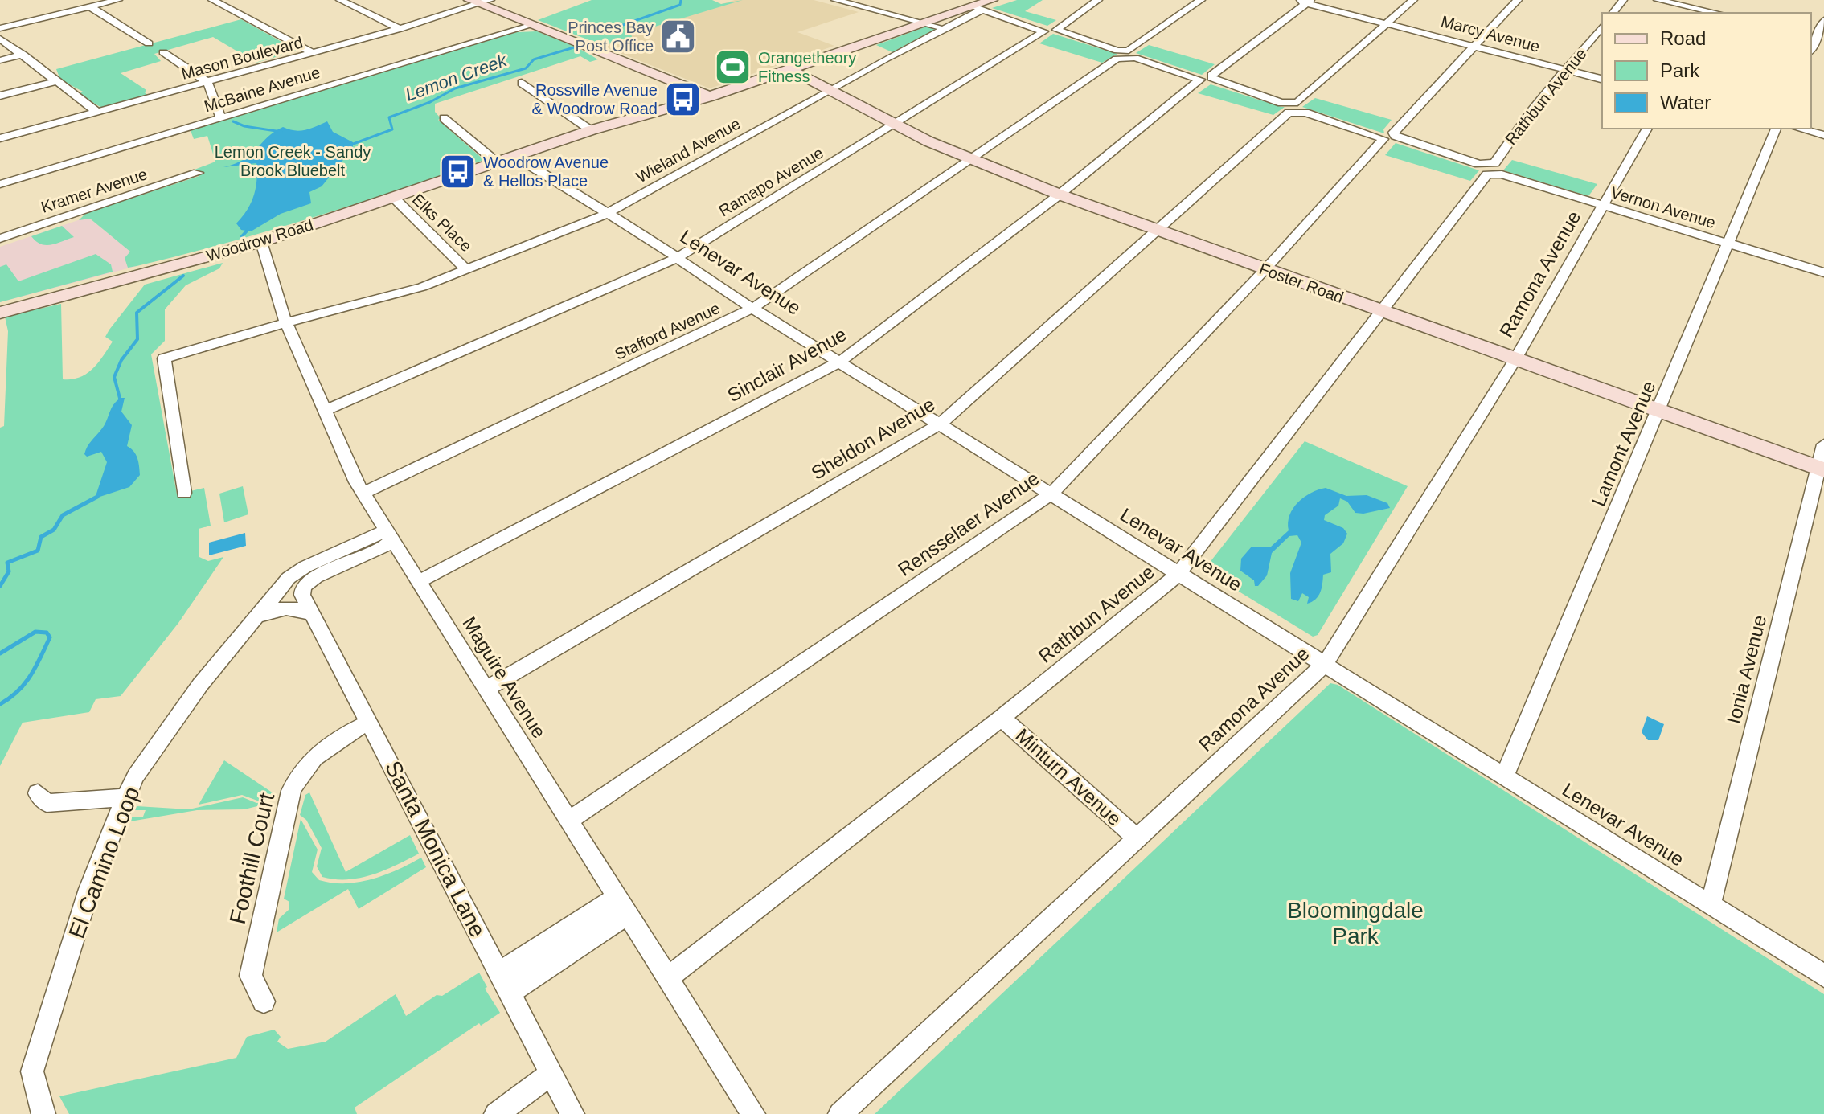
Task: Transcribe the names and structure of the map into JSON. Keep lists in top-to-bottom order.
{
  "streets": {
    "street": [
      "Marcy Avenue",
      "Mason Boulevard",
      "McBaine Avenue",
      "Rathbun Avenue",
      "Wieland Avenue",
      "Ramapo Avenue",
      "Kramer Avenue",
      "Vernon Avenue",
      "Elks Place",
      "Woodrow Road",
      "Lenevar Avenue",
      "Ramona Avenue",
      "Foster Road",
      "Stafford Avenue",
      "Sinclair Avenue",
      "Sheldon Avenue",
      "Lamont Avenue",
      "Rensselaer Avenue",
      "Ionia Avenue",
      "Maguire Avenue",
      "Minturn Avenue",
      "Santa Monica Lane",
      "Foothill Court",
      "El Camino Loop"
    ]
  },
  "crossings": [
    ["Marcy Avenue", "Rathbun Avenue"],
    ["Marcy Avenue", "Vernon Avenue"],
    ["Marcy Avenue", "Sinclair Avenue"],
    ["Marcy Avenue", "Sheldon Avenue"],
    ["Rathbun Avenue", "Vernon Avenue"],
    ["Rathbun Avenue", "Lenevar Avenue"],
    ["Rathbun Avenue", "Foster Road"],
    ["Rathbun Avenue", "Maguire Avenue"],
    ["Rathbun Avenue", "Minturn Avenue"],
    ["Wieland Avenue", "Elks Place"],
    ["Wieland Avenue", "Woodrow Road"],
    ["Wieland Avenue", "Lenevar Avenue"],
    ["Wieland Avenue", "Foster Road"],
    ["Wieland Avenue", "Maguire Avenue"],
    ["Ramapo Avenue", "Lenevar Avenue"],
    ["Ramapo Avenue", "Foster Road"],
    ["Ramapo Avenue", "Maguire Avenue"],
    ["Vernon Avenue", "Ramona Avenue"],
    ["Vernon Avenue", "Lamont Avenue"],
    ["Elks Place", "Woodrow Road"],
    ["Woodrow Road", "Lenevar Avenue"],
    ["Woodrow Road", "Foster Road"],
    ["Woodrow Road", "Maguire Avenue"],
    ["Lenevar Avenue", "Ramona Avenue"],
    ["Lenevar Avenue", "Stafford Avenue"],
    ["Lenevar Avenue", "Sinclair Avenue"],
    ["Lenevar Avenue", "Sheldon Avenue"],
    ["Lenevar Avenue", "Lamont Avenue"],
    ["Lenevar Avenue", "Rensselaer Avenue"],
    ["Lenevar Avenue", "Ionia Avenue"],
    ["Ramona Avenue", "Foster Road"],
    ["Ramona Avenue", "Minturn Avenue"],
    ["Foster Road", "Stafford Avenue"],
    ["Foster Road", "Sinclair Avenue"],
    ["Foster Road", "Sheldon Avenue"],
    ["Foster Road", "Lamont Avenue"],
    ["Foster Road", "Rensselaer Avenue"],
    ["Foster Road", "Ionia Avenue"],
    ["Stafford Avenue", "Maguire Avenue"],
    ["Sinclair Avenue", "Maguire Avenue"],
    ["Sheldon Avenue", "Rensselaer Avenue"],
    ["Sheldon Avenue", "Maguire Avenue"],
    ["Rensselaer Avenue", "Maguire Avenue"],
    ["Maguire Avenue", "Santa Monica Lane"],
    ["Maguire Avenue", "El Camino Loop"],
    ["Santa Monica Lane", "Foothill Court"],
    ["Santa Monica Lane", "El Camino Loop"]
  ],
  "water": ["Lemon Creek"],
  "parks": ["Lemon Creek - Sandy Brook Bluebelt", "Bloomingdale Park"],
  "places": {
    "public building": ["Princes Bay Post Office"],
    "sports": ["Orangetheory Fitness"],
    "bus stop": ["Rossville Avenue & Woodrow Road", "Woodrow Avenue & Hellos Place"]
  },
  "legend": ["Road", "Park", "Water"]
}
